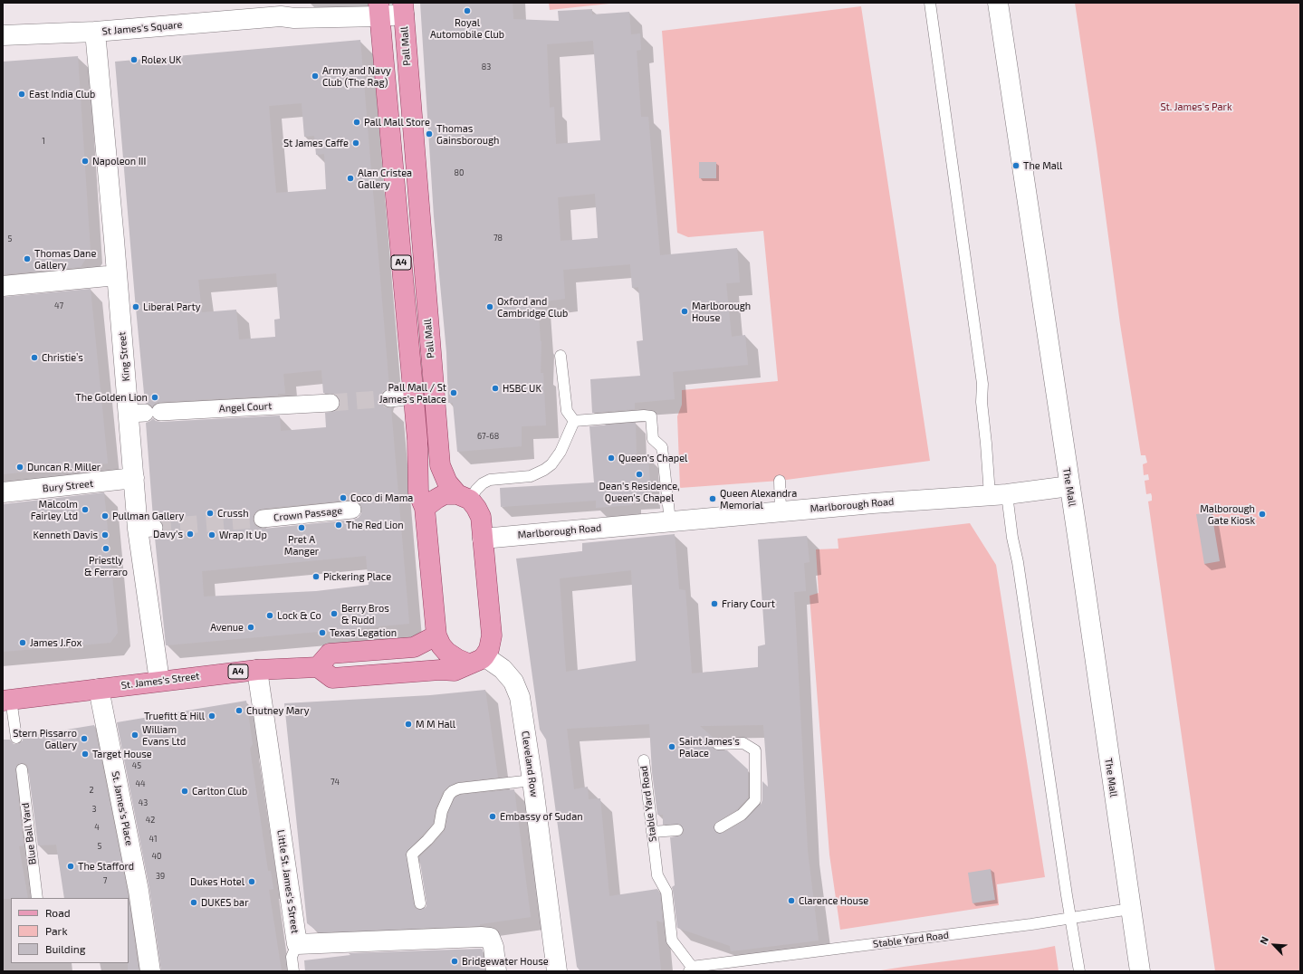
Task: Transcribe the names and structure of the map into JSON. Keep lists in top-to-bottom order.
{
  "streets": {
    "main road": ["Pall Mall", "A4", "St. James's Street"],
    "street": [
      "St James's Square",
      "King Street",
      "Angel Court",
      "Bury Street",
      "The Mall",
      "Marlborough Road",
      "Crown Passage",
      "Cleveland Row",
      "St. James's Place",
      "Little St. James's Street"
    ],
    "lane": ["Stable Yard Road", "Blue Ball Yard"]
  },
  "crossings": [
    ["St James's Square", "Pall Mall"],
    ["St James's Square", "A4"],
    ["St James's Square", "King Street"],
    ["Pall Mall", "Marlborough Road"],
    ["Pall Mall", "Cleveland Row"],
    ["King Street", "Angel Court"],
    ["King Street", "Bury Street"],
    ["King Street", "St. James's Street"],
    ["The Mall", "Marlborough Road"],
    ["The Mall", "Stable Yard Road"],
    ["St. James's Street", "St. James's Place"],
    ["St. James's Street", "Little St. James's Street"]
  ],
  "parks": ["St. James's Park"],
  "places": [
    "Royal Automobile Club",
    "Rolex UK",
    "Army and Navy Club (The Rag)",
    "East India Club",
    "Pall Mall Store",
    "Thomas Gainsborough",
    "St James Caffe",
    "Napoleon III",
    "The Mall",
    "Alan Cristea Gallery",
    "Thomas Dane Gallery",
    "Liberal Party",
    "Oxford and Cambridge Club",
    "Marlborough House",
    "Christie’s",
    "HSBC UK",
    "Pall Mall / St James's Palace",
    "The Golden Lion",
    "Queen's Chapel",
    "Duncan R. Miller",
    "Dean's Residence, Queen's Chapel",
    "Coco di Mama",
    "Queen Alexandra Memorial",
    "Malcolm Fairley Ltd",
    "Crussh",
    "Malborough Gate Kiosk",
    "Pullman Gallery",
    "The Red Lion",
    "Pret A Manger",
    "Davy's",
    "Kenneth Davis",
    "Wrap It Up",
    "Priestly & Ferraro",
    "Pickering Place",
    "Friary Court",
    "Berry Bros & Rudd",
    "Lock & Co",
    "Avenue",
    "Texas Legation",
    "James J.Fox",
    "Chutney Mary",
    "Truefitt & Hill",
    "M M Hall",
    "William Evans Ltd",
    "Stern Pissarro Gallery",
    "Saint James's Palace",
    "Target House",
    "Carlton Club",
    "Embassy of Sudan",
    "The Stafford",
    "Dukes Hotel",
    "Clarence House",
    "DUKES bar",
    "Bridgewater House"
  ],
  "house_numbers": [
    "83",
    "1",
    "80",
    "78",
    "5",
    "47",
    "67-68",
    "45",
    "74",
    "44",
    "2",
    "43",
    "3",
    "42",
    "4",
    "41",
    "5",
    "40",
    "39",
    "7"
  ],
  "legend": ["Road", "Park", "Building"],
  "north": "top left"
}
